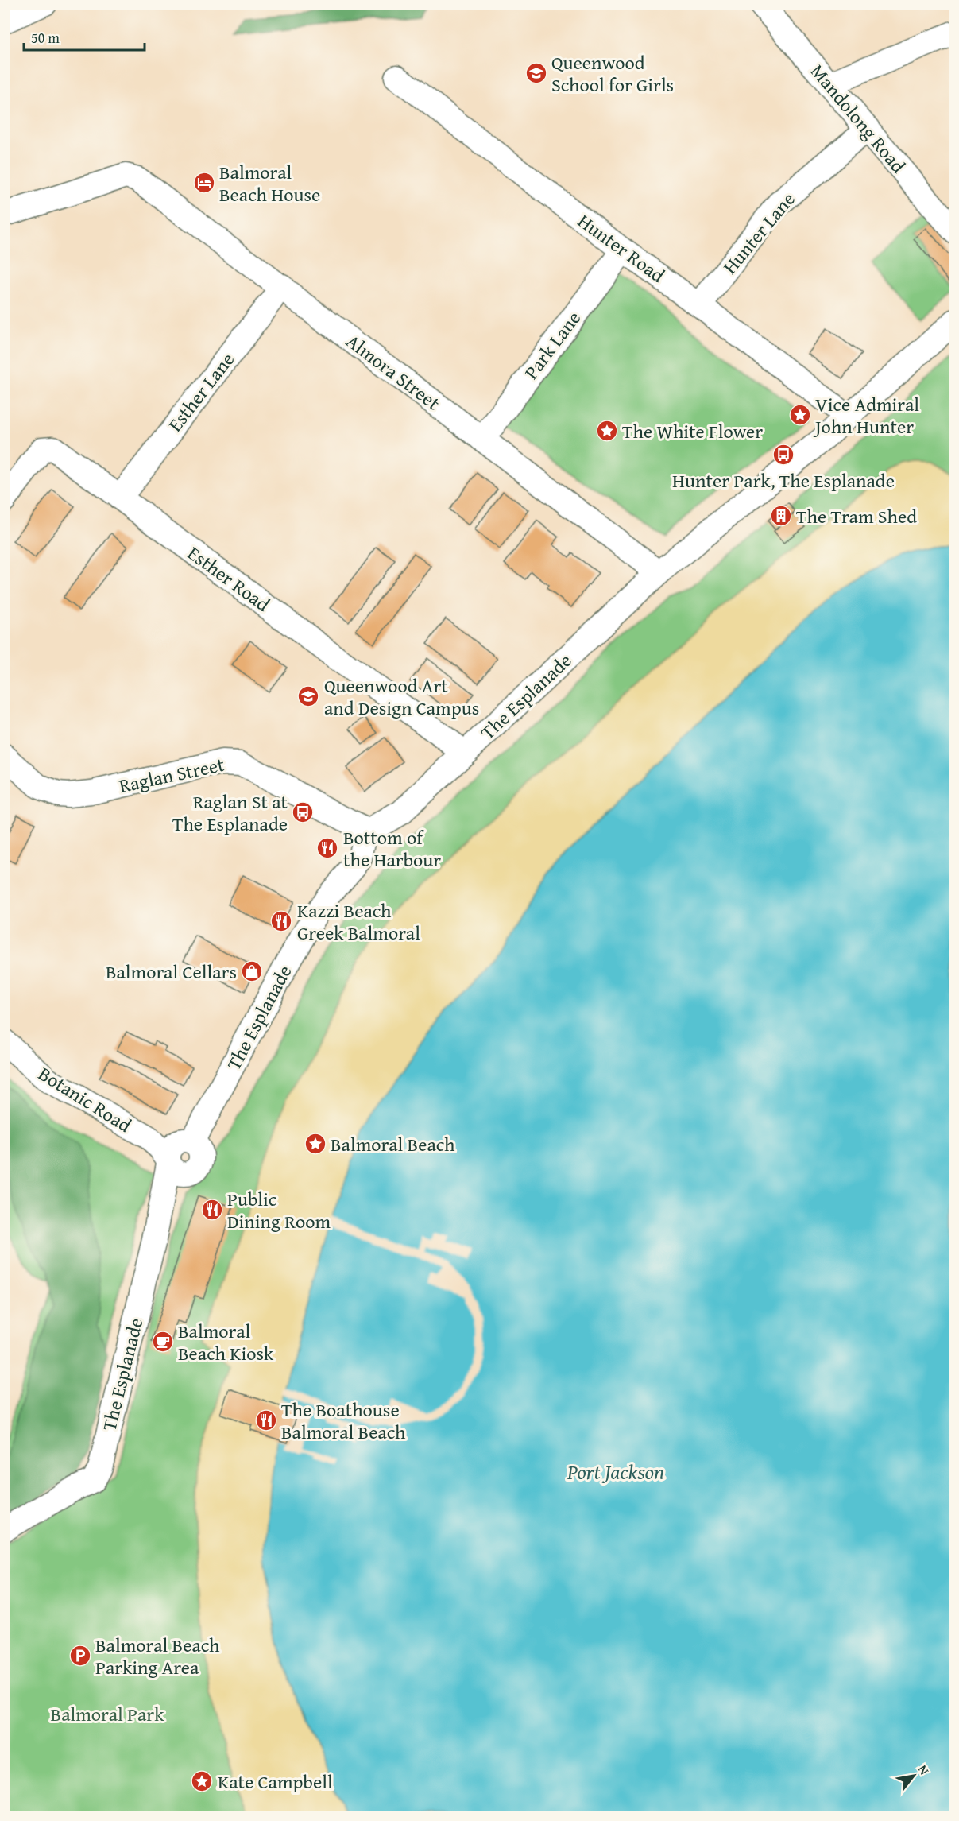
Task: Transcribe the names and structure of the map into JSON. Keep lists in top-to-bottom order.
{
  "streets": {
    "street": [
      "Mandolong Road",
      "Hunter Lane",
      "Hunter Road",
      "Park Lane",
      "Almora Street",
      "Esther Lane",
      "Esther Road",
      "The Esplanade",
      "Raglan Street",
      "Botanic Road"
    ]
  },
  "crossings": [
    ["Mandolong Road", "Hunter Lane"],
    ["Hunter Lane", "Hunter Road"],
    ["Hunter Road", "Park Lane"],
    ["Hunter Road", "The Esplanade"],
    ["Park Lane", "Almora Street"],
    ["Almora Street", "Esther Lane"],
    ["Almora Street", "The Esplanade"],
    ["Esther Lane", "Esther Road"],
    ["Esther Road", "The Esplanade"],
    ["The Esplanade", "Raglan Street"],
    ["The Esplanade", "Botanic Road"]
  ],
  "water": ["Port Jackson"],
  "parks": ["Balmoral Park"],
  "places": {
    "school or university": ["Queenwood School for Girls", "Queenwood Art and Design Campus"],
    "hotel": ["Balmoral Beach House"],
    "place": [
      "Vice Admiral John Hunter",
      "The White Flower",
      "Balmoral Beach",
      "Kate Campbell"
    ],
    "bus stop": ["Hunter Park, The Esplanade", "Raglan St at The Esplanade"],
    "building": ["The Tram Shed"],
    "restaurant": [
      "Bottom of the Harbour",
      "Kazzi Beach Greek Balmoral",
      "Public Dining Room",
      "The Boathouse Balmoral Beach"
    ],
    "shop": ["Balmoral Cellars"],
    "cafe": ["Balmoral Beach Kiosk"],
    "parking": ["Balmoral Beach Parking Area"]
  },
  "scale_bar": "50 m",
  "north": "top right"
}
